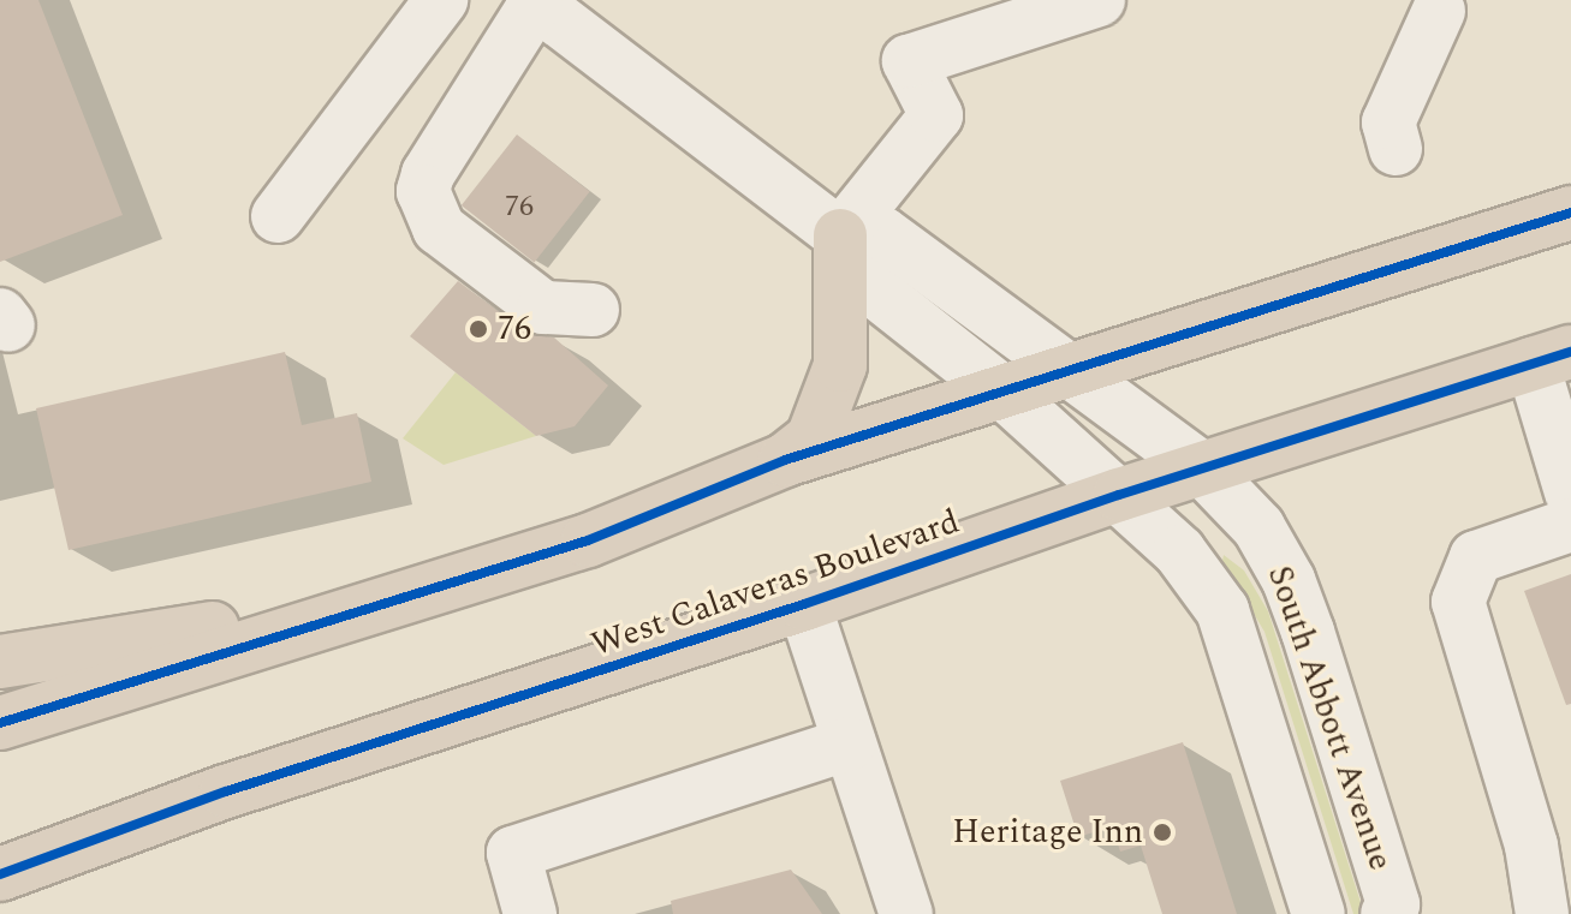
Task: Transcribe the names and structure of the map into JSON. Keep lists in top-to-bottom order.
{
  "streets": {
    "highway": ["West Calaveras Boulevard"],
    "street": ["South Abbott Avenue"]
  },
  "crossings": [
    ["West Calaveras Boulevard", "South Abbott Avenue"]
  ],
  "places": ["76", "Heritage Inn"],
  "house_numbers": ["76"]
}
